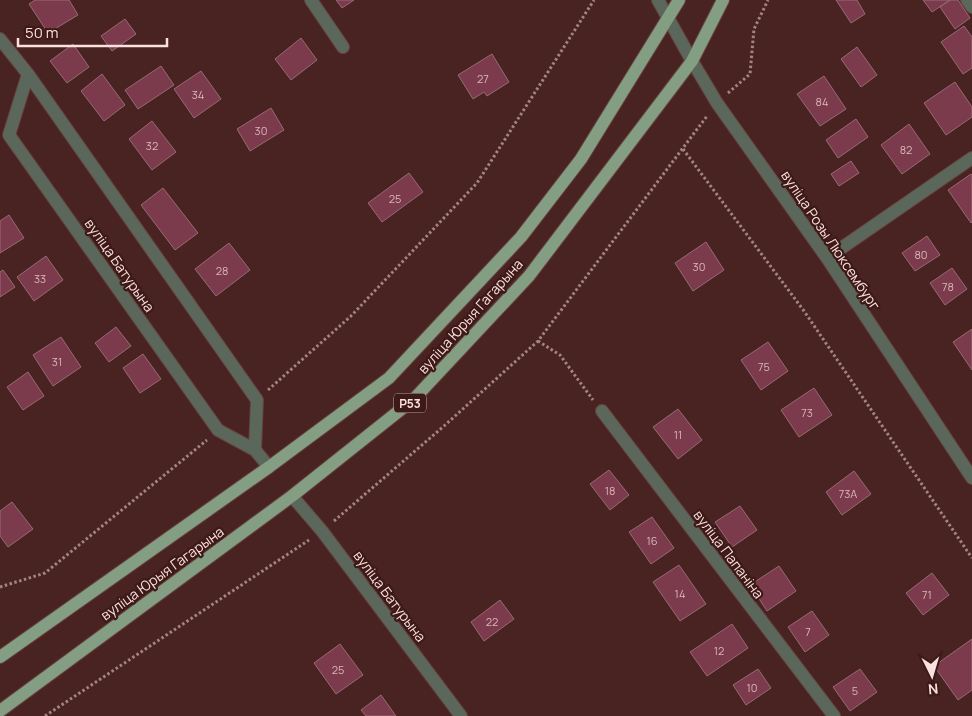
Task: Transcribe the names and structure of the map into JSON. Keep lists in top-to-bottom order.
{
  "streets": {
    "main road": ["вуліца Юрыя Гагарына", "Р53"],
    "street": ["вуліца Розы Люксембург", "вуліца Батурына", "вуліца Папаніна"]
  },
  "crossings": [
    ["вуліца Розы Люксембург", "вуліца Юрыя Гагарына"],
    ["вуліца Батурына", "вуліца Юрыя Гагарына"]
  ],
  "house_numbers": [
    "27",
    "34",
    "84",
    "30",
    "32",
    "82",
    "25",
    "80",
    "30",
    "28",
    "33",
    "78",
    "31",
    "75",
    "73",
    "11",
    "18",
    "73А",
    "16",
    "14",
    "71",
    "22",
    "7",
    "12",
    "25",
    "10",
    "5"
  ],
  "scale_bar": "50 m",
  "north": "bottom"
}
